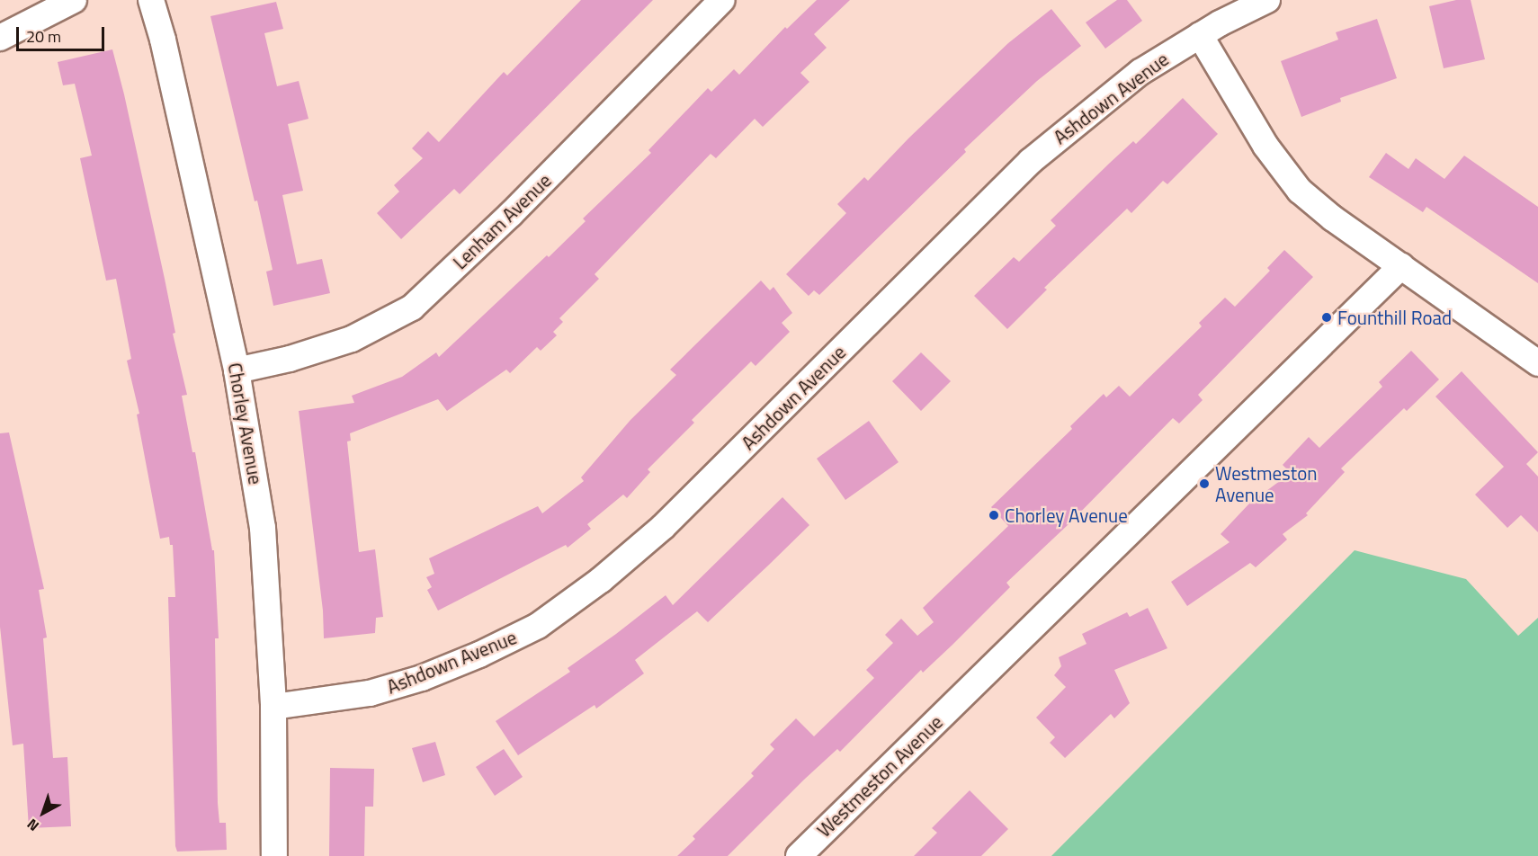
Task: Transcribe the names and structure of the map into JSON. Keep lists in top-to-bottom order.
{
  "streets": {
    "street": [
      "Ashdown Avenue",
      "Lenham Avenue",
      "Chorley Avenue",
      "Westmeston Avenue"
    ]
  },
  "crossings": [
    ["Ashdown Avenue", "Chorley Avenue"],
    ["Lenham Avenue", "Chorley Avenue"]
  ],
  "places": ["Founthill Road", "Westmeston Avenue", "Chorley Avenue"],
  "scale_bar": "20 m",
  "north": "bottom left"
}
